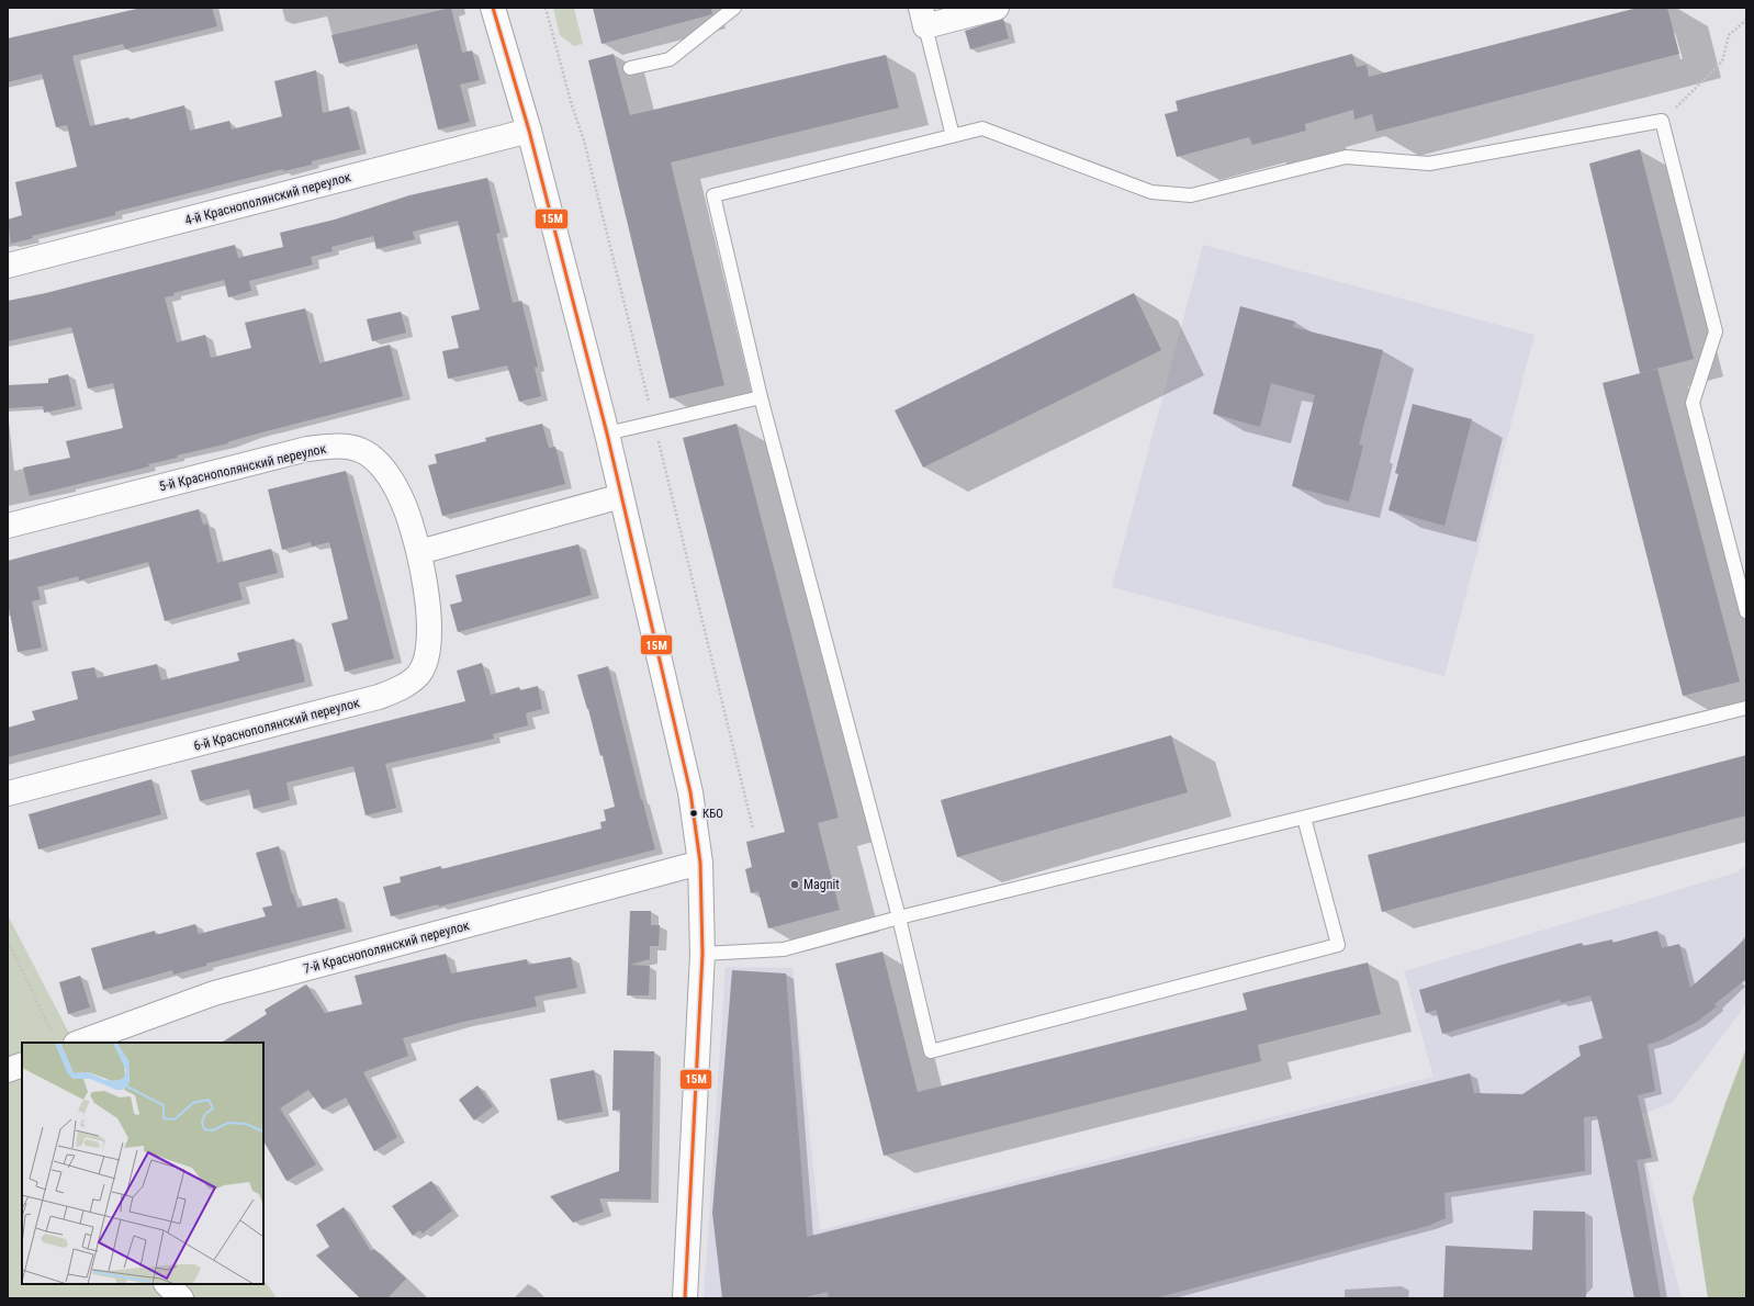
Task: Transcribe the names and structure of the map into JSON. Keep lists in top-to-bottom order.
{
  "streets": {
    "street": [
      "4-й Краснополянский переулок",
      "5-й Краснополянский переулок",
      "6-й Краснополянский переулок",
      "7-й Краснополянский переулок"
    ]
  },
  "crossings": [
    ["5-й Краснополянский переулок", "6-й Краснополянский переулок"]
  ],
  "places": ["КБО", "Magnit"],
  "lines": ["transit line 15М"]
}
